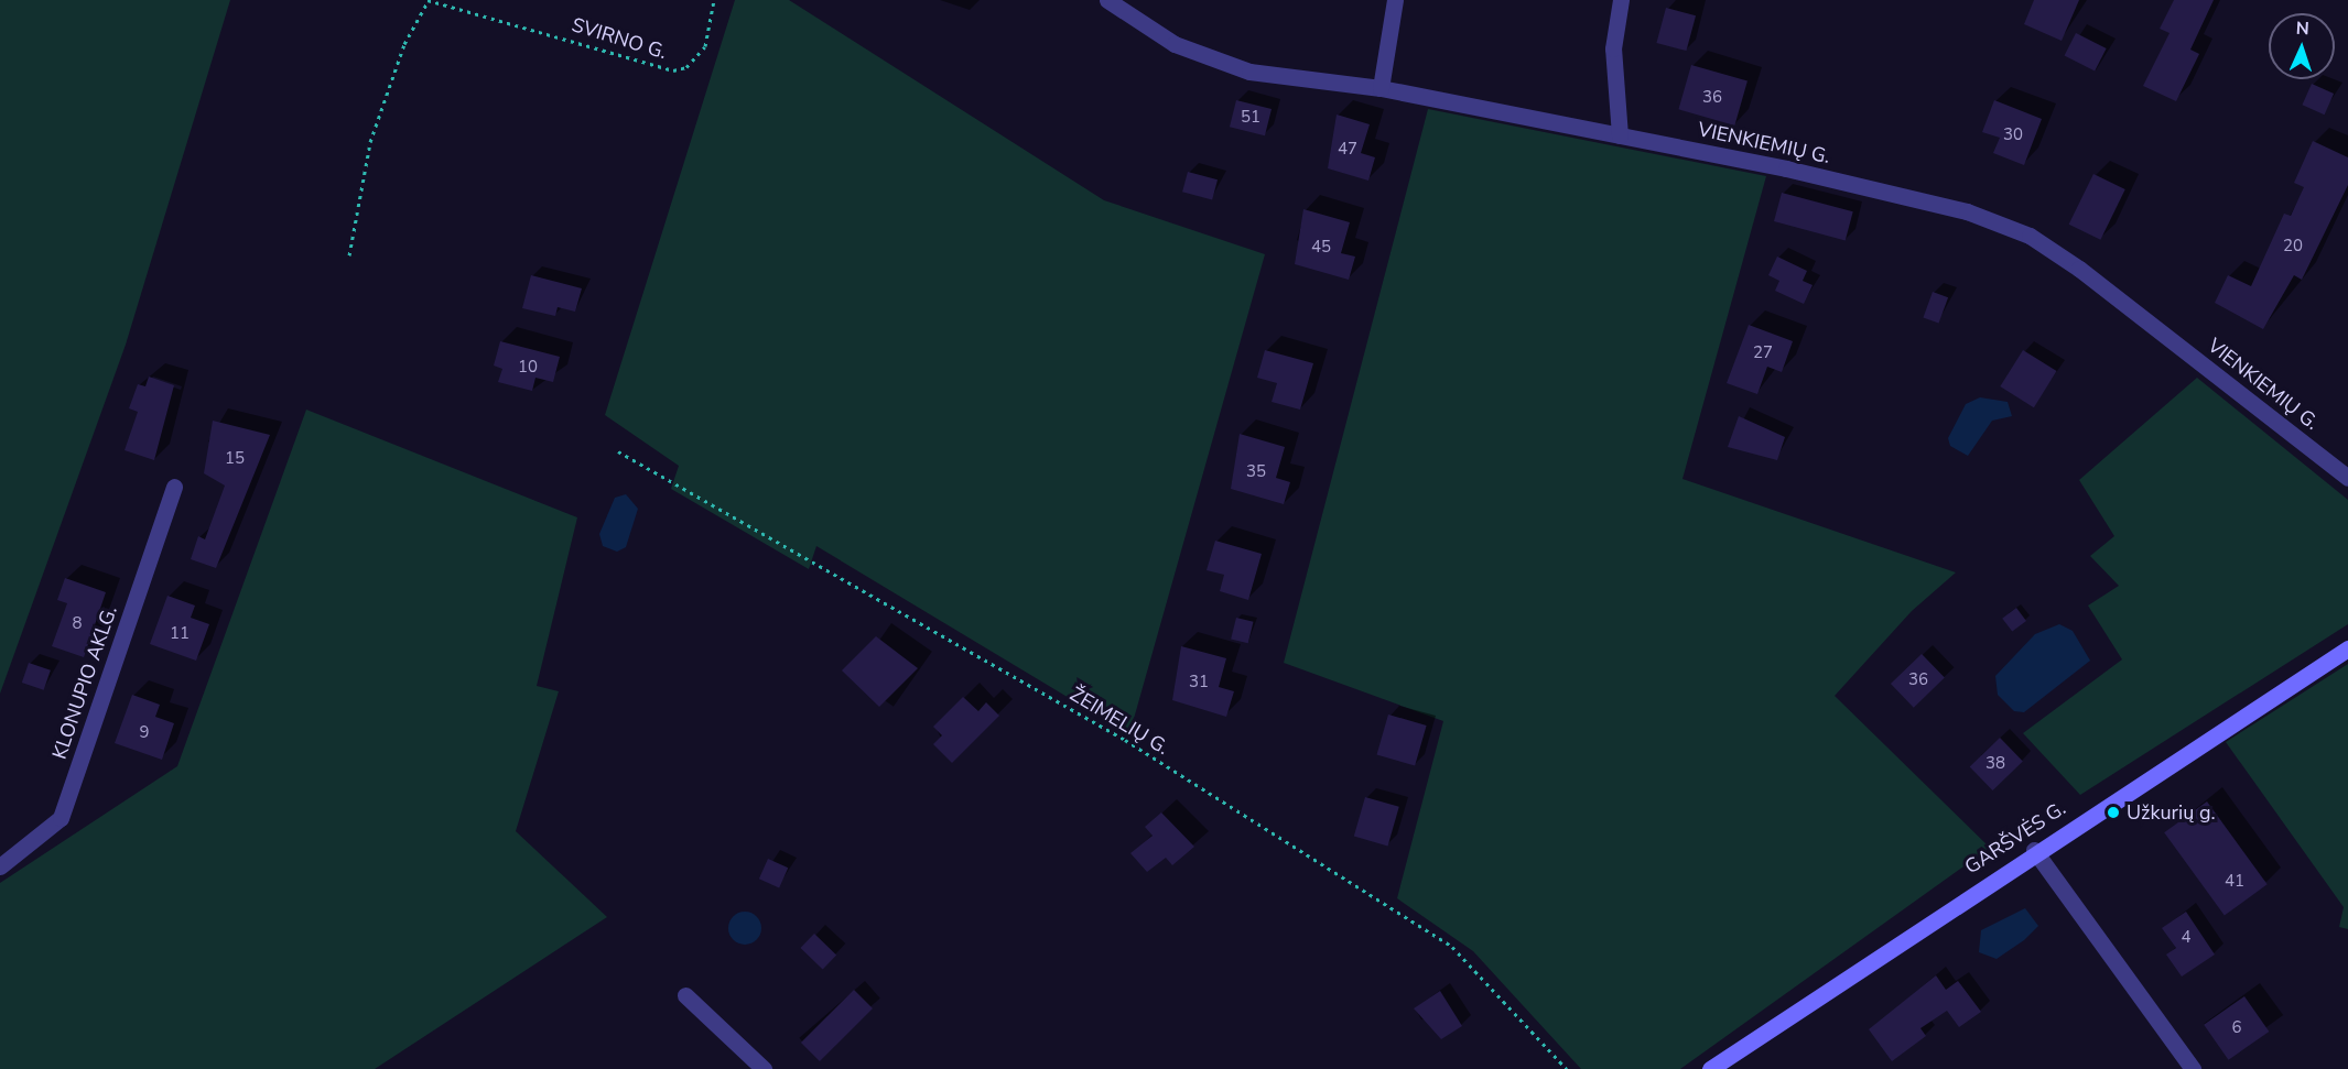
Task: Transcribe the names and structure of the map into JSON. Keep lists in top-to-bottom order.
{
  "streets": {
    "main road": ["GARŠVĖS G."],
    "street": ["VIENKIEMIŲ G.", "KLONUPIO AKLG."],
    "path": ["SVIRNO G.", "ŽEIMELIŲ G."]
  },
  "places": ["Užkurių g."],
  "house_numbers": [
    "36",
    "51",
    "30",
    "47",
    "20",
    "45",
    "27",
    "10",
    "15",
    "35",
    "8",
    "11",
    "36",
    "31",
    "9",
    "38",
    "41",
    "4",
    "6"
  ],
  "north": "top"
}
